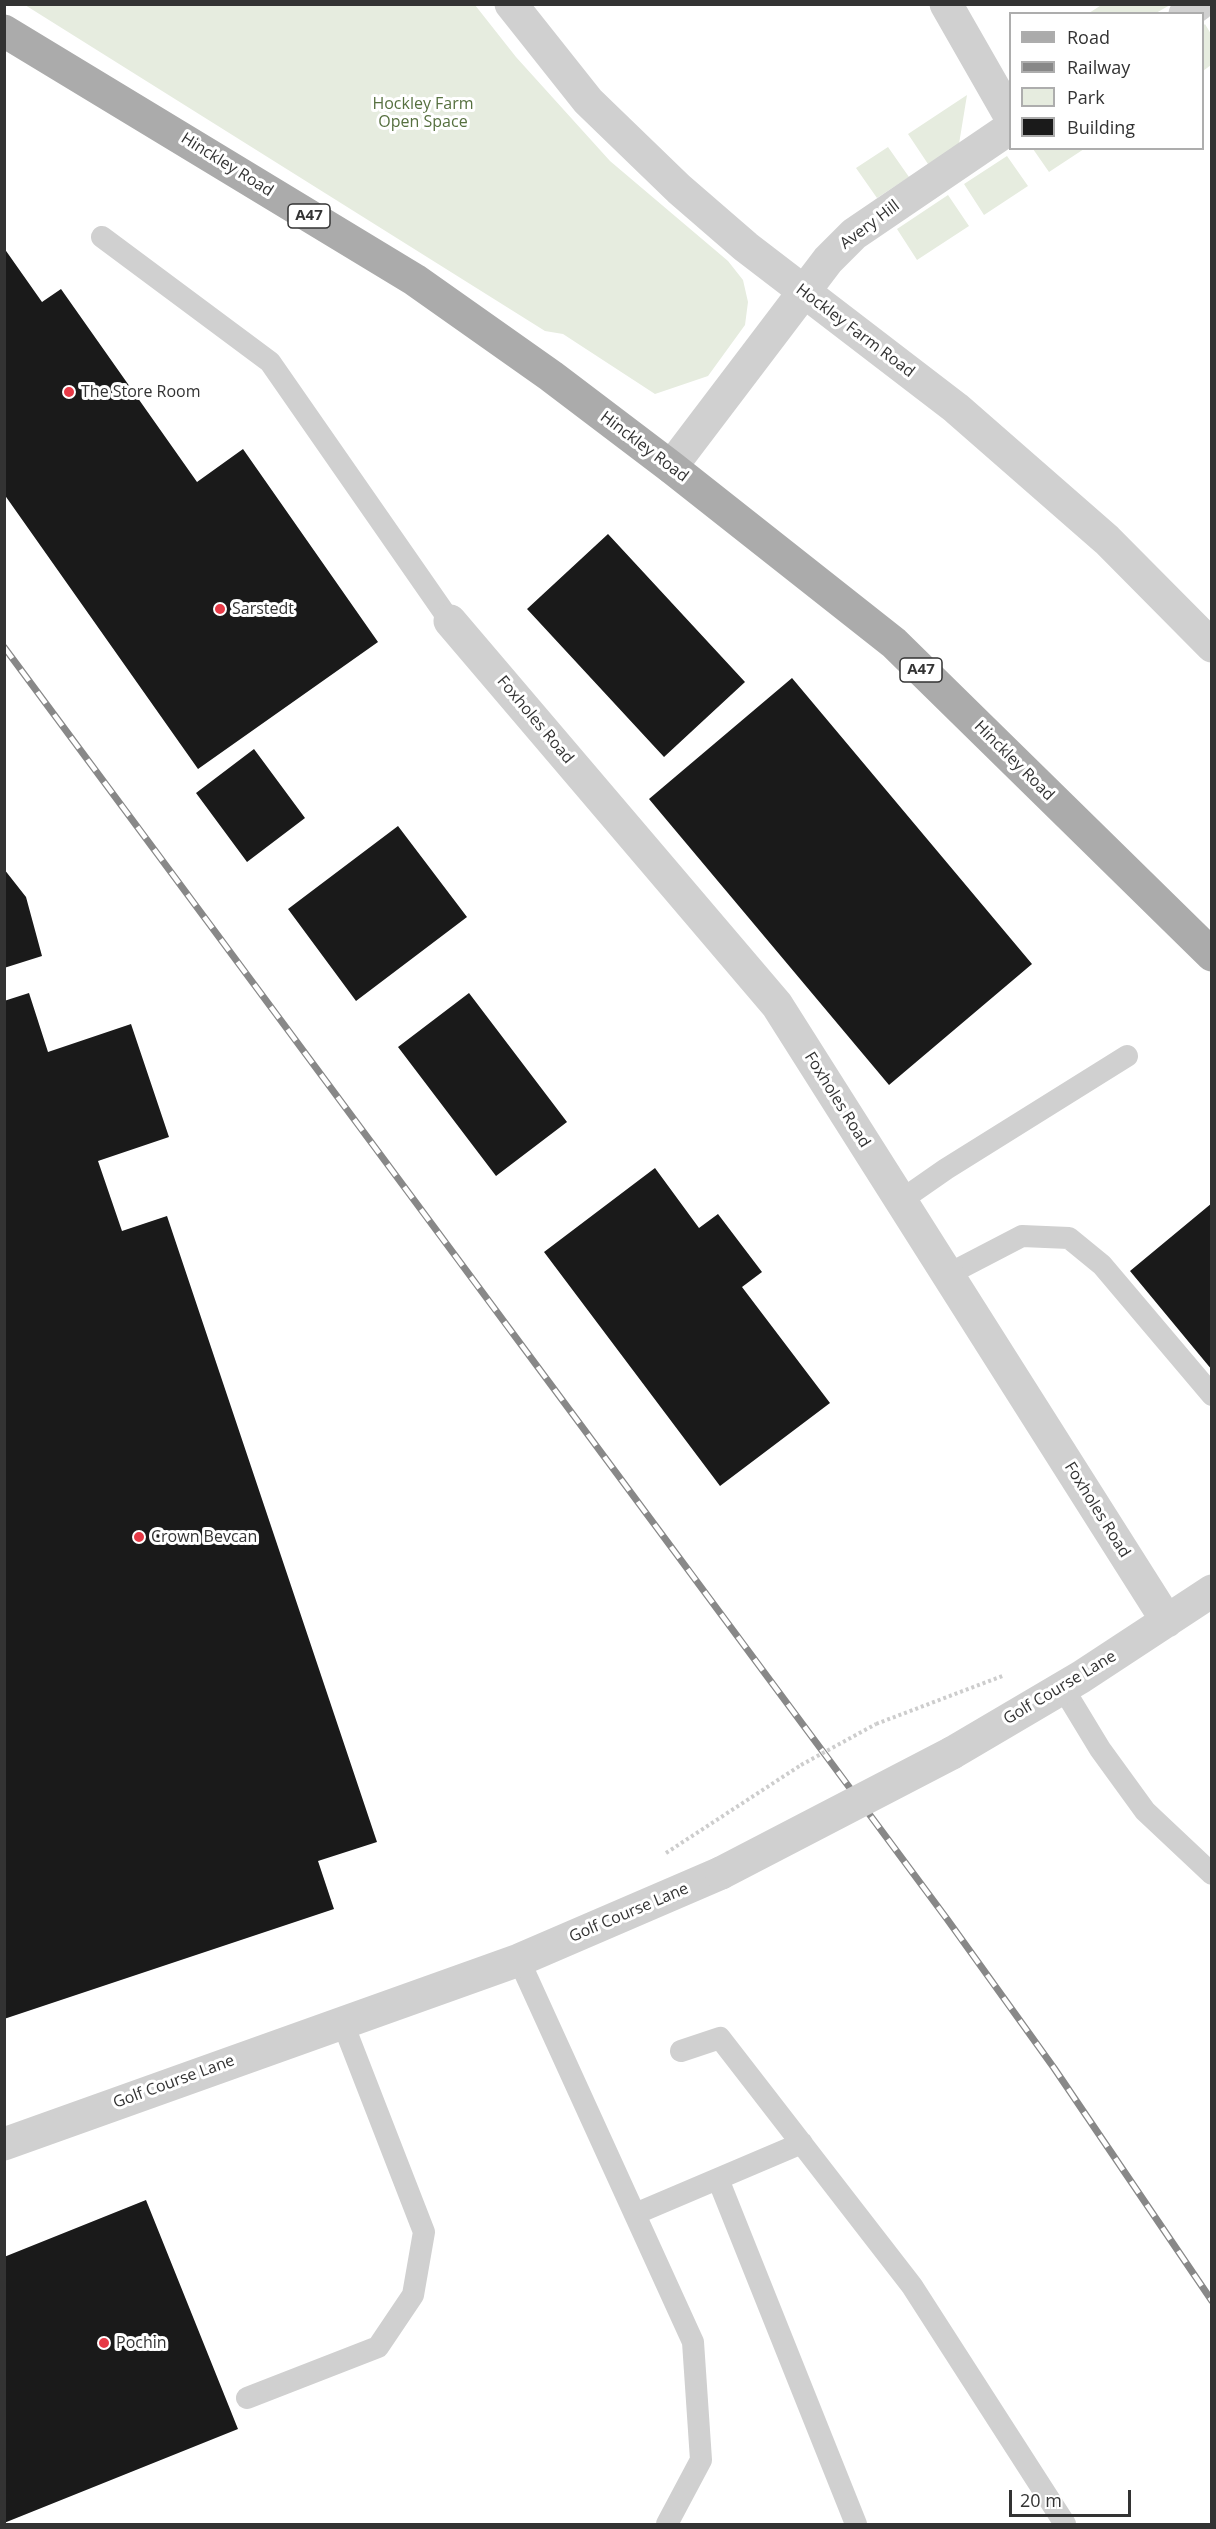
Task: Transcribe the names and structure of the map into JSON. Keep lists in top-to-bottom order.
{
  "streets": {
    "main road": ["Hinckley Road", "A47"],
    "street": [
      "Avery Hill",
      "Hockley Farm Road",
      "Foxholes Road",
      "Golf Course Lane"
    ]
  },
  "crossings": [
    ["Hinckley Road", "Avery Hill"],
    ["Avery Hill", "Hockley Farm Road"],
    ["Foxholes Road", "Golf Course Lane"]
  ],
  "parks": ["Hockley Farm Open Space"],
  "places": [
    "The Store Room",
    "Sarstedt",
    "Crown Bevcan",
    "Pochin"
  ],
  "legend": [
    "Road",
    "Railway",
    "Park",
    "Building"
  ],
  "scale_bar": "20 m"
}
